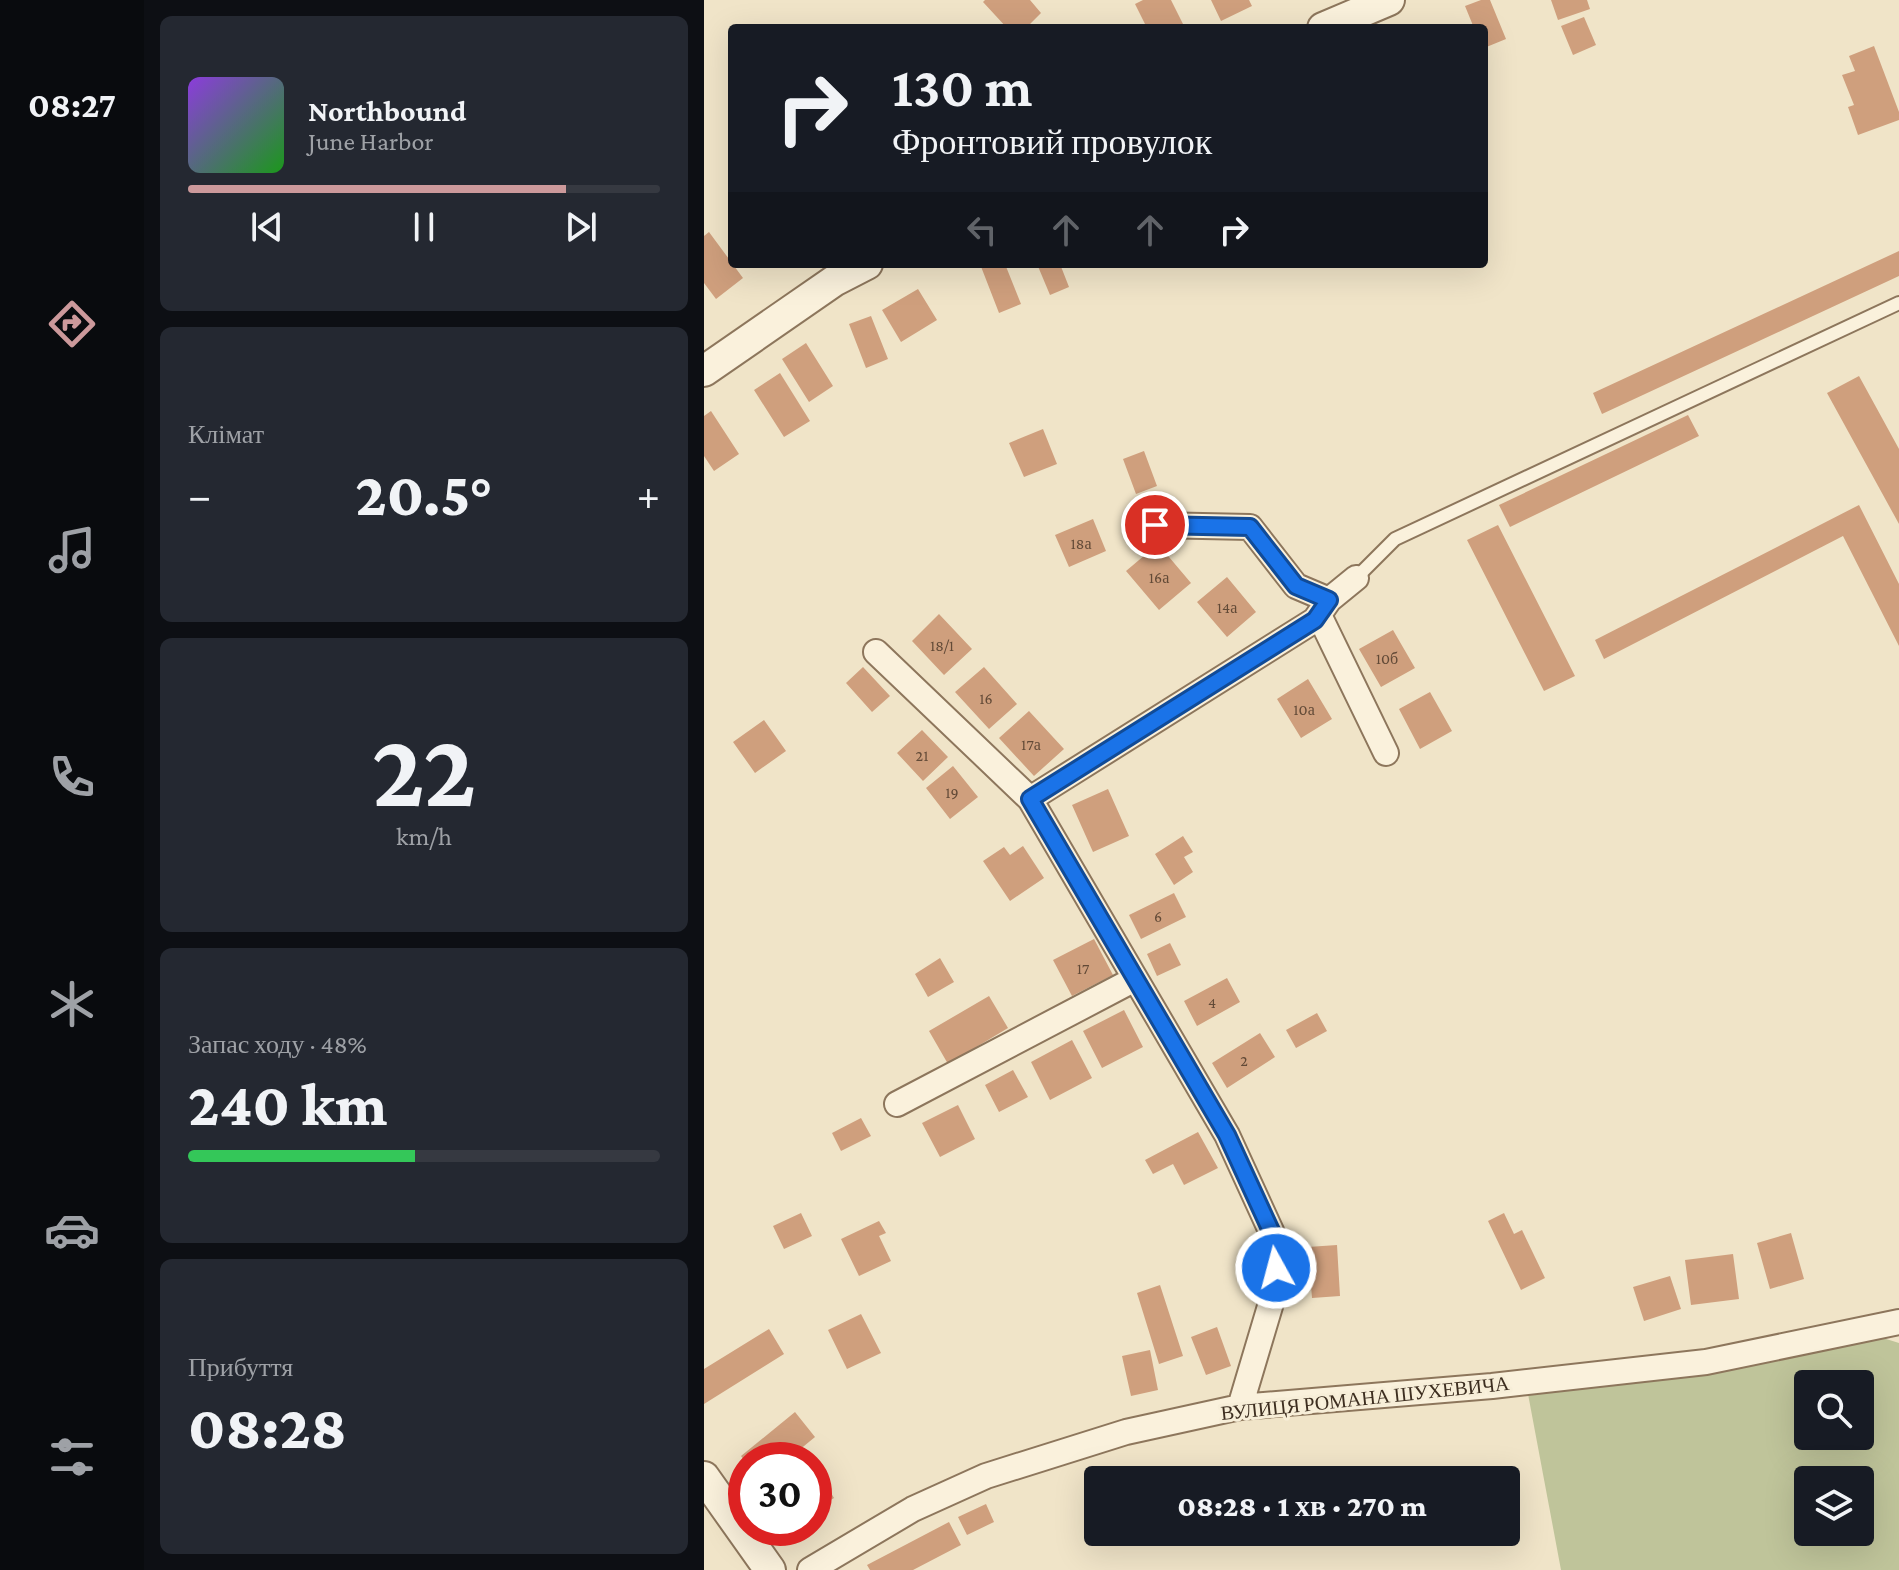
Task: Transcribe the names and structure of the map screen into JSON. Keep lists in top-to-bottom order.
{
  "streets": {
    "street": ["ВУЛИЦЯ РОМАНА ШУХЕВИЧА"]
  },
  "house_numbers": [
    "18а",
    "16а",
    "14а",
    "18/1",
    "10б",
    "16",
    "10а",
    "17а",
    "21",
    "19",
    "6",
    "17",
    "4",
    "2"
  ],
  "page": {
    "tabs": "08:27",
    "turn": ["130 m", "Фронтовий провулок"],
    "song": ["Northbound", "June Harbor"],
    "tile": [
      "Клімат",
      ["22", "km/h"],
      ["Запас ходу · 48%", "240 km"],
      ["Прибуття", "08:28"]
    ],
    "heat": ["−", "20.5°", "+"],
    "limit": "30",
    "trip": "08:28 · 1 хв · 270 m"
  }
}
